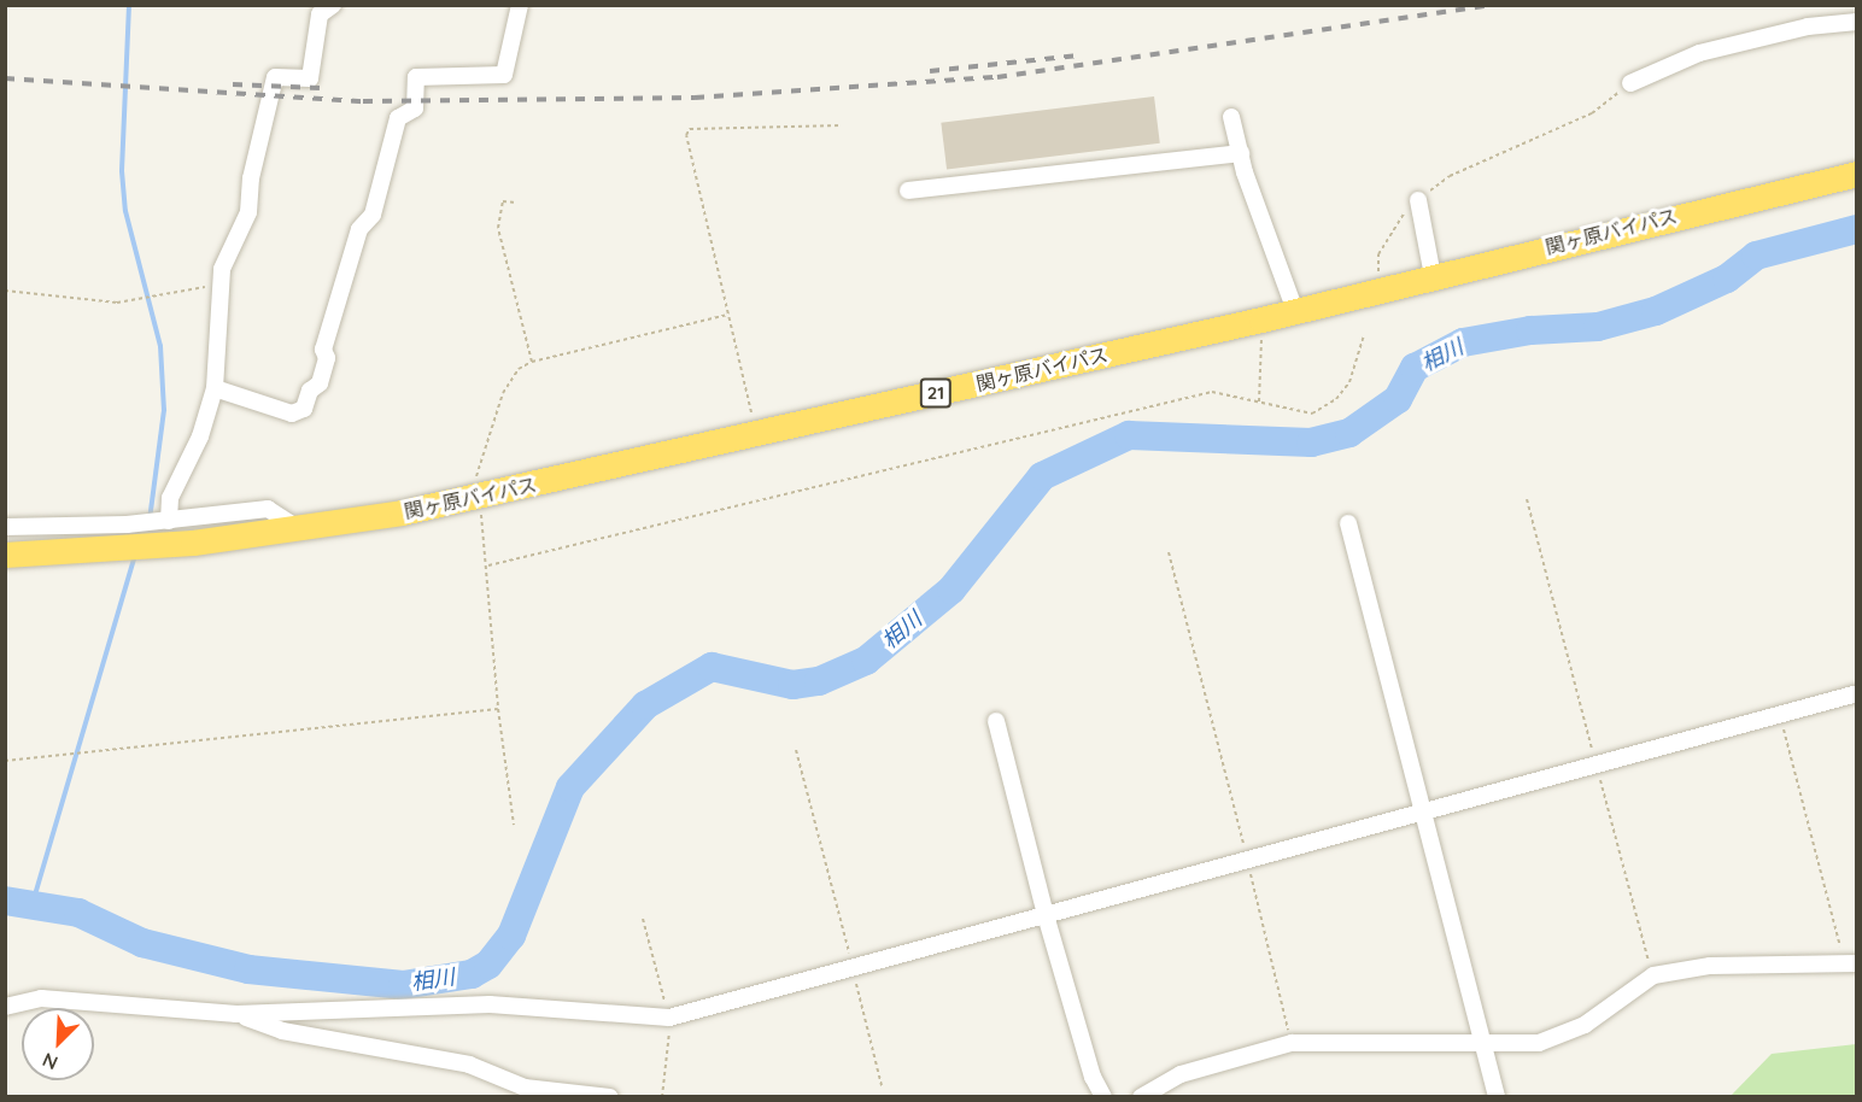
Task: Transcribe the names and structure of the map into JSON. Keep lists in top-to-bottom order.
{
  "streets": {
    "highway": ["関ヶ原バイパス", "21"]
  },
  "water": ["相川"],
  "north": "bottom left"
}
